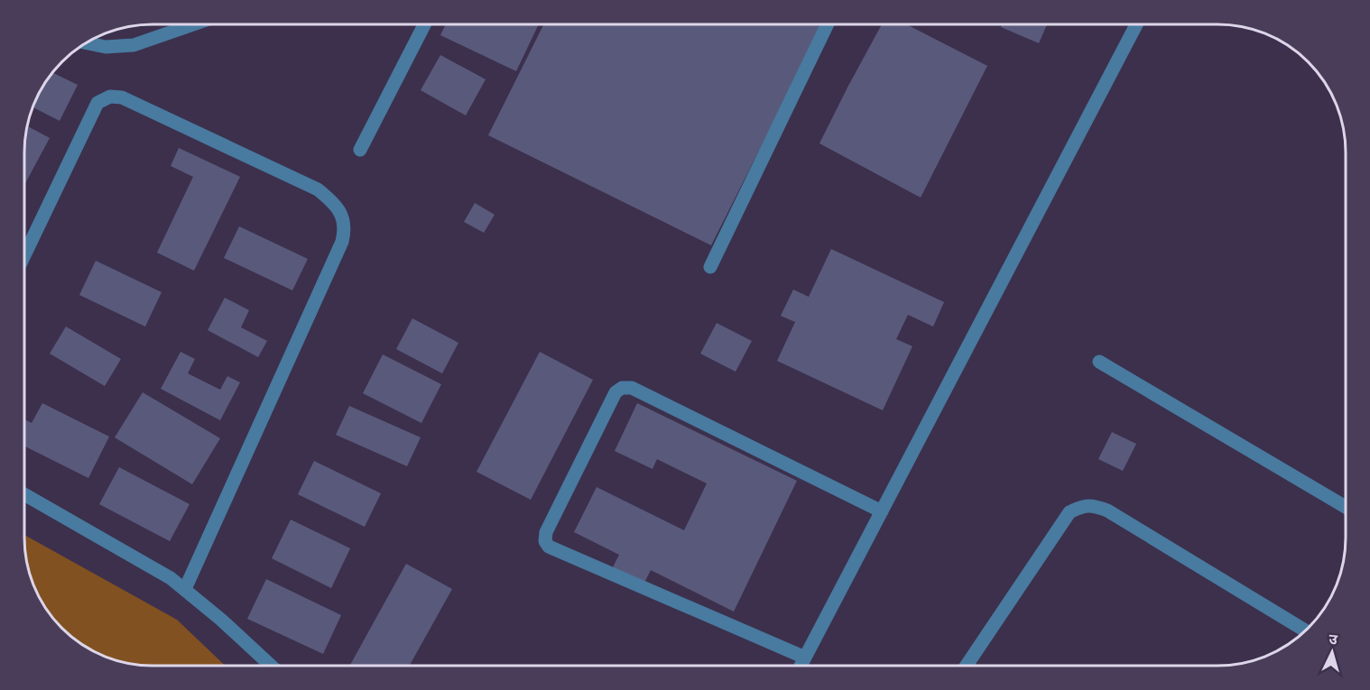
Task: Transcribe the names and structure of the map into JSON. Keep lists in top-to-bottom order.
{
  "north": "top"
}
